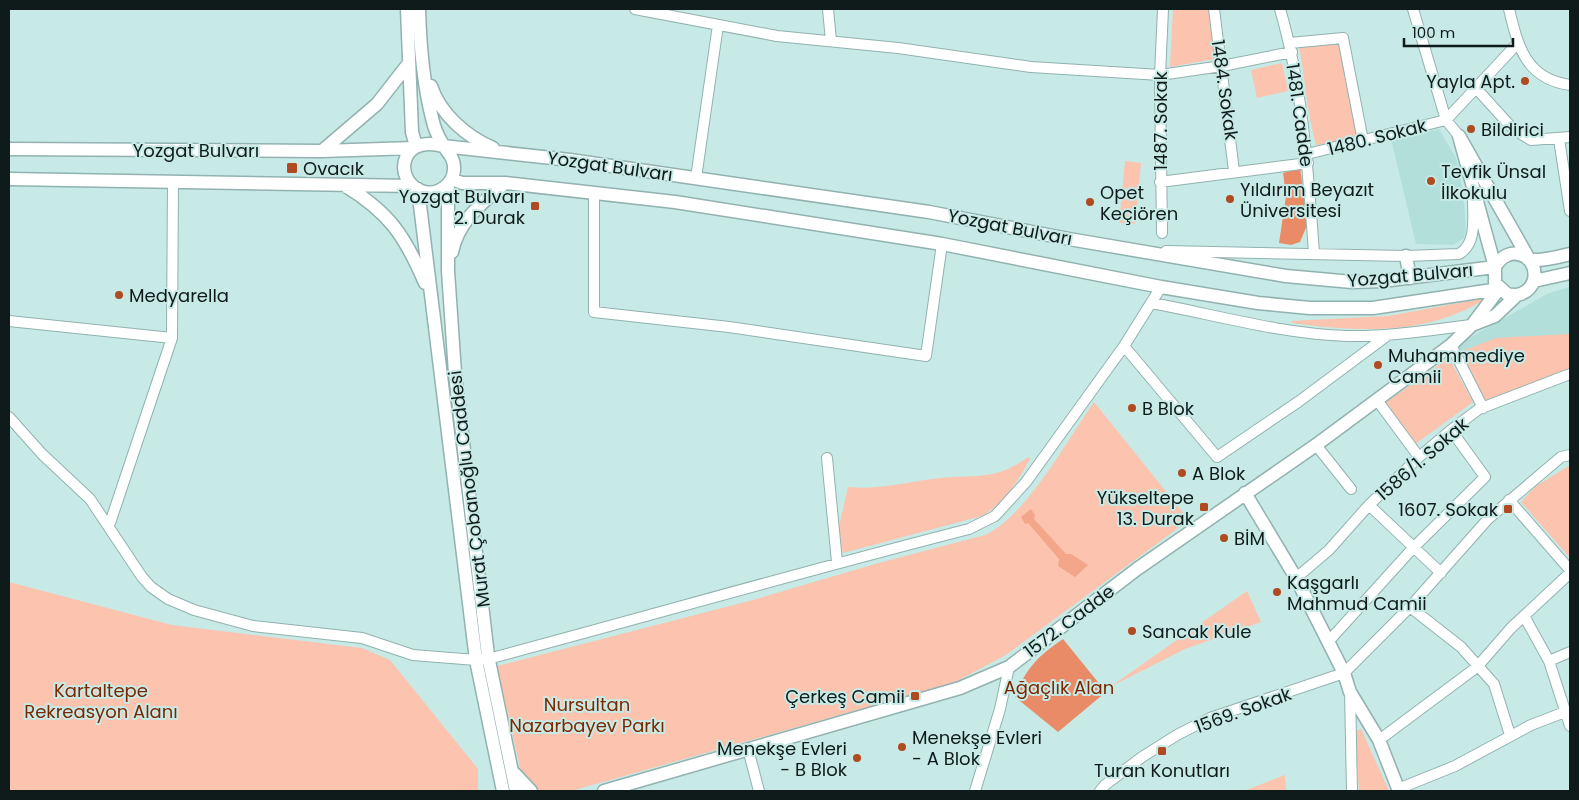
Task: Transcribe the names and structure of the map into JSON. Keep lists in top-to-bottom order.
{
  "streets": {
    "main road": ["Yozgat Bulvarı", "Murat Çobanoğlu Caddesi", "1572. Cadde"],
    "street": [
      "1484. Sokak",
      "1481. Cadde",
      "1487. Sokak",
      "1480. Sokak",
      "1586/1. Sokak",
      "1569. Sokak"
    ]
  },
  "crossings": [
    ["1484. Sokak", "1480. Sokak"],
    ["1481. Cadde", "1480. Sokak"],
    ["1487. Sokak", "1480. Sokak"],
    ["Yozgat Bulvarı", "Murat Çobanoğlu Caddesi"]
  ],
  "parks": ["Ağaçlık Alan", "Kartaltepe Rekreasyon Alanı", "Nursultan Nazarbayev Parkı"],
  "places": {
    "other": [
      "Yayla Apt.",
      "Bildirici",
      "Tevfik Ünsal İlkokulu",
      "Yıldırım Beyazıt Üniversitesi",
      "Opet Keçiören",
      "Medyarella",
      "Muhammediye Camii",
      "B Blok",
      "A Blok",
      "BİM",
      "Kaşgarlı Mahmud Camii",
      "Sancak Kule",
      "Menekşe Evleri - A Blok",
      "Menekşe Evleri - B Blok"
    ],
    "transit": [
      "Ovacık",
      "Yozgat Bulvarı 2. Durak",
      "Yükseltepe 13. Durak",
      "1607. Sokak",
      "Çerkeş Camii",
      "Turan Konutları"
    ]
  },
  "scale_bar": "100 m"
}
